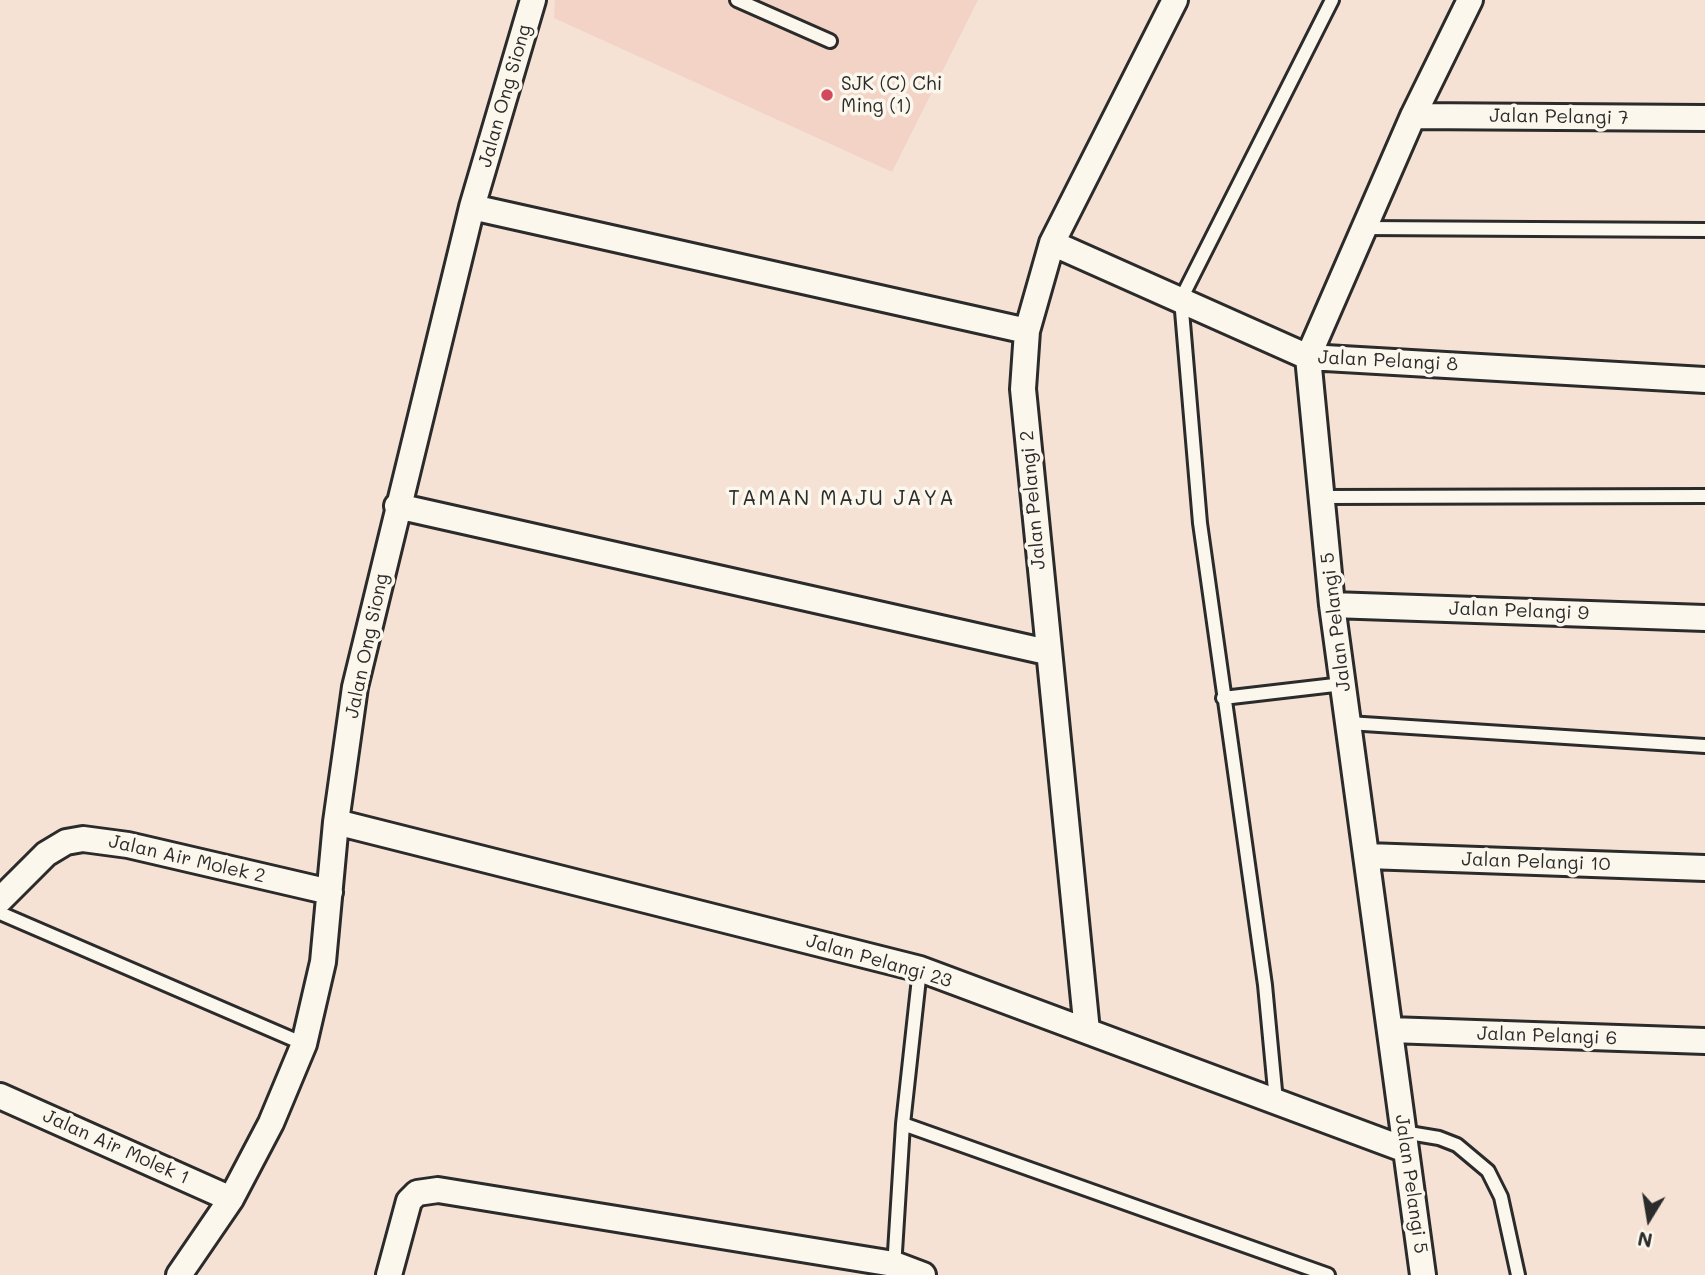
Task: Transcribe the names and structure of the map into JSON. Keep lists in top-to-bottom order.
{
  "streets": {
    "street": [
      "Jalan Ong Siong",
      "Jalan Pelangi 7",
      "Jalan Pelangi 8",
      "Jalan Pelangi 2",
      "Jalan Pelangi 9",
      "Jalan Pelangi 5",
      "Jalan Air Molek 2",
      "Jalan Pelangi 10",
      "Jalan Pelangi 23",
      "Jalan Pelangi 6",
      "Jalan Air Molek 1"
    ]
  },
  "crossings": [
    ["Jalan Ong Siong", "Jalan Air Molek 2"],
    ["Jalan Ong Siong", "Jalan Pelangi 23"],
    ["Jalan Ong Siong", "Jalan Air Molek 1"],
    ["Jalan Pelangi 7", "Jalan Pelangi 5"],
    ["Jalan Pelangi 8", "Jalan Pelangi 2"],
    ["Jalan Pelangi 8", "Jalan Pelangi 5"],
    ["Jalan Pelangi 2", "Jalan Pelangi 23"],
    ["Jalan Pelangi 9", "Jalan Pelangi 5"],
    ["Jalan Pelangi 5", "Jalan Pelangi 10"],
    ["Jalan Pelangi 5", "Jalan Pelangi 23"],
    ["Jalan Pelangi 5", "Jalan Pelangi 6"]
  ],
  "districts": ["TAMAN MAJU JAYA"],
  "places": ["SJK (C) Chi Ming (1)"],
  "north": "bottom"
}
